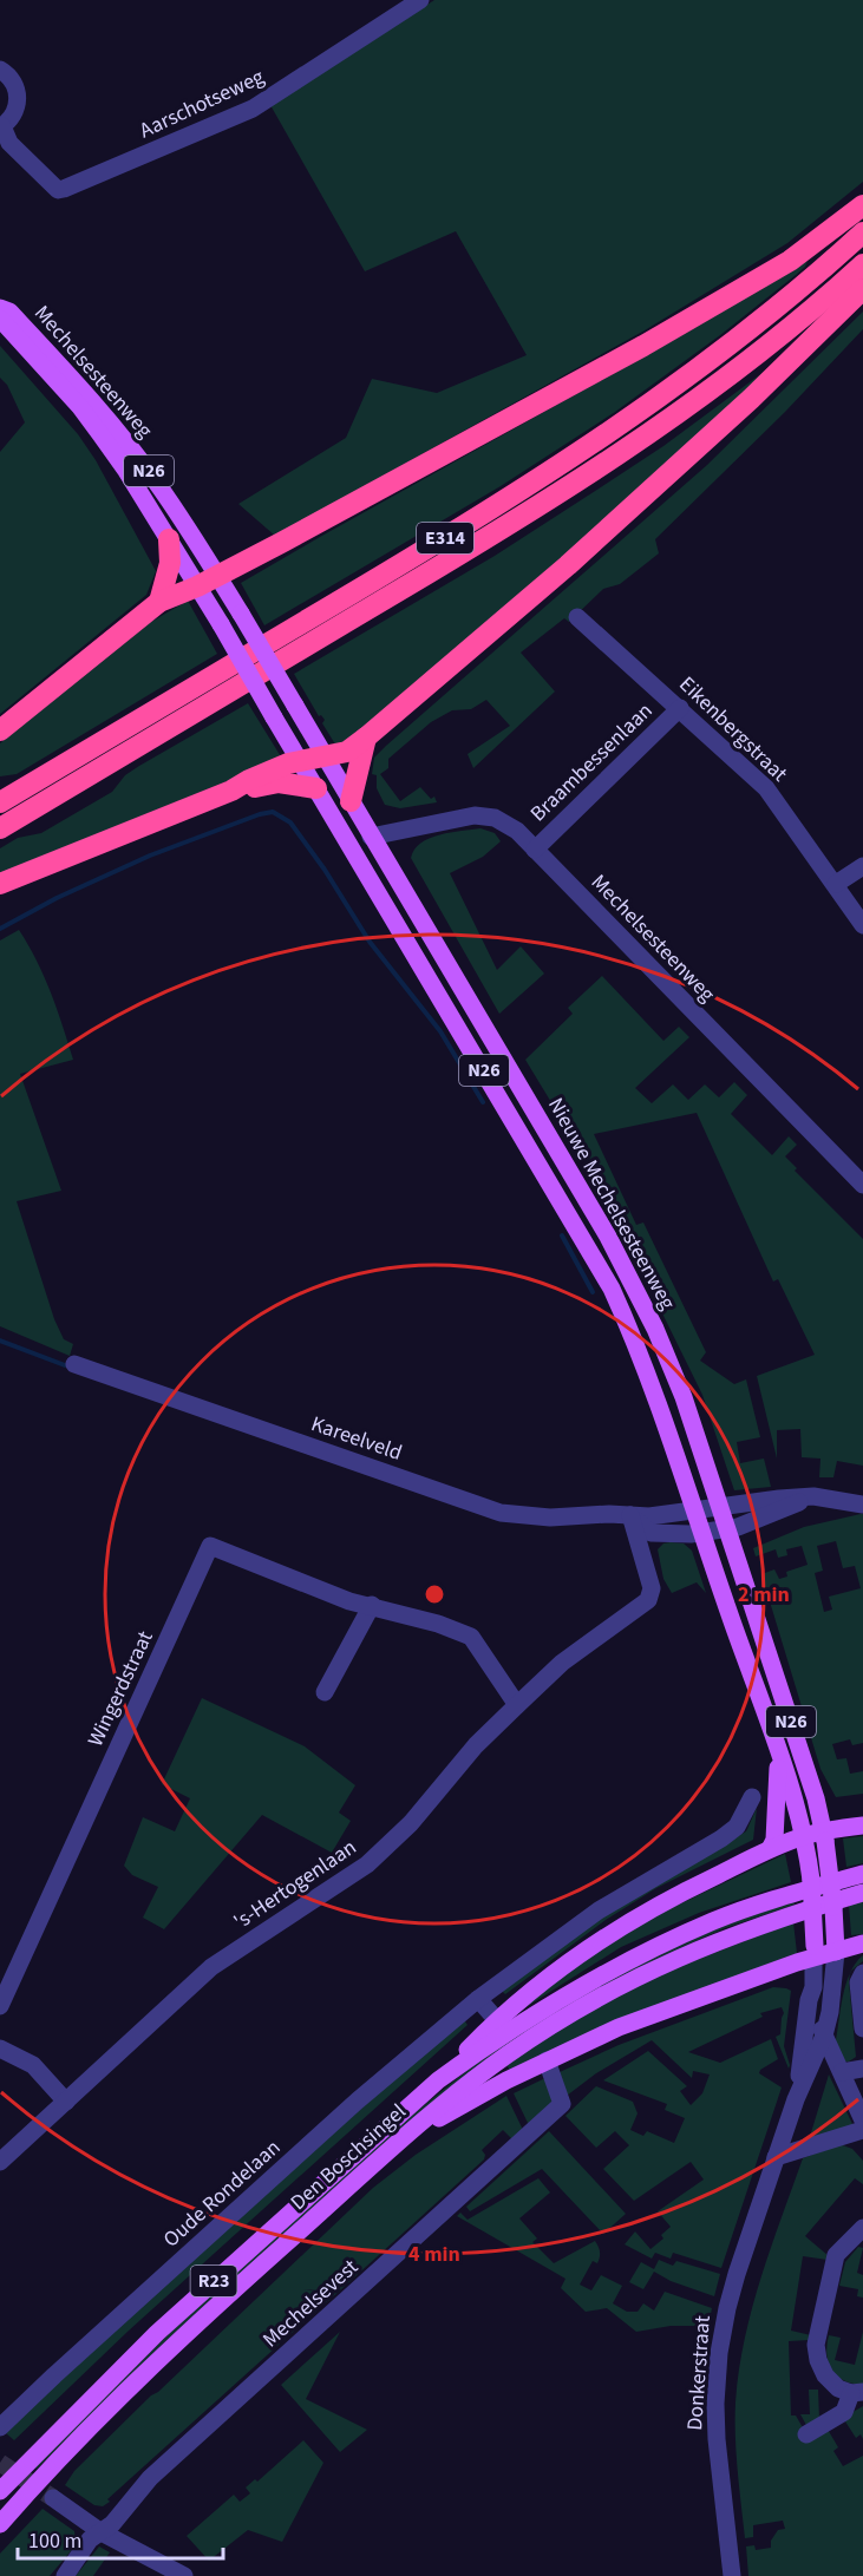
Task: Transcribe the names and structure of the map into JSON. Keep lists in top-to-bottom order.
{
  "streets": {
    "highway": ["E314"],
    "main road": [
      "Mechelsesteenweg",
      "N26",
      "Nieuwe Mechelsesteenweg",
      "Den Boschsingel",
      "R23"
    ],
    "street": [
      "Aarschotseweg",
      "Eikenbergstraat",
      "Braambessenlaan",
      "Kareelveld",
      "Wingerdstraat",
      "'s-Hertogenlaan",
      "Oude Rondelaan",
      "Mechelsevest",
      "Donkerstraat"
    ]
  },
  "crossings": [
    ["Mechelsesteenweg", "Braambessenlaan"],
    ["Mechelsesteenweg", "Nieuwe Mechelsesteenweg"],
    ["Eikenbergstraat", "Braambessenlaan"],
    ["Nieuwe Mechelsesteenweg", "Kareelveld"],
    ["Nieuwe Mechelsesteenweg", "Donkerstraat"],
    ["Wingerdstraat", "'s-Hertogenlaan"],
    ["Den Boschsingel", "R23"]
  ],
  "scale_bar": "100 m",
  "rings": ["2 min", "4 min"]
}
